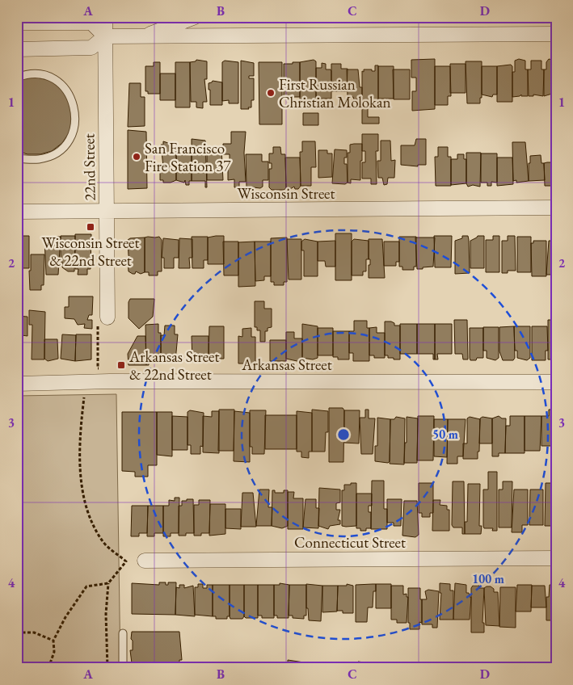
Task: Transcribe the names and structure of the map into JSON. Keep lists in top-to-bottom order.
{
  "streets": {
    "street": [
      "22nd Street",
      "Wisconsin Street",
      "Arkansas Street",
      "Connecticut Street"
    ]
  },
  "crossings": [
    ["22nd Street", "Wisconsin Street"]
  ],
  "places": {
    "other": ["First Russian Christian Molokan", "San Francisco Fire Station 37"],
    "transit": ["Wisconsin Street & 22nd Street", "Arkansas Street & 22nd Street"]
  },
  "grid": {
    "columns": [
      "A",
      "B",
      "C",
      "D"
    ],
    "rows": [
      "1",
      "2",
      "3",
      "4"
    ]
  },
  "rings": ["50 m", "100 m"]
}
